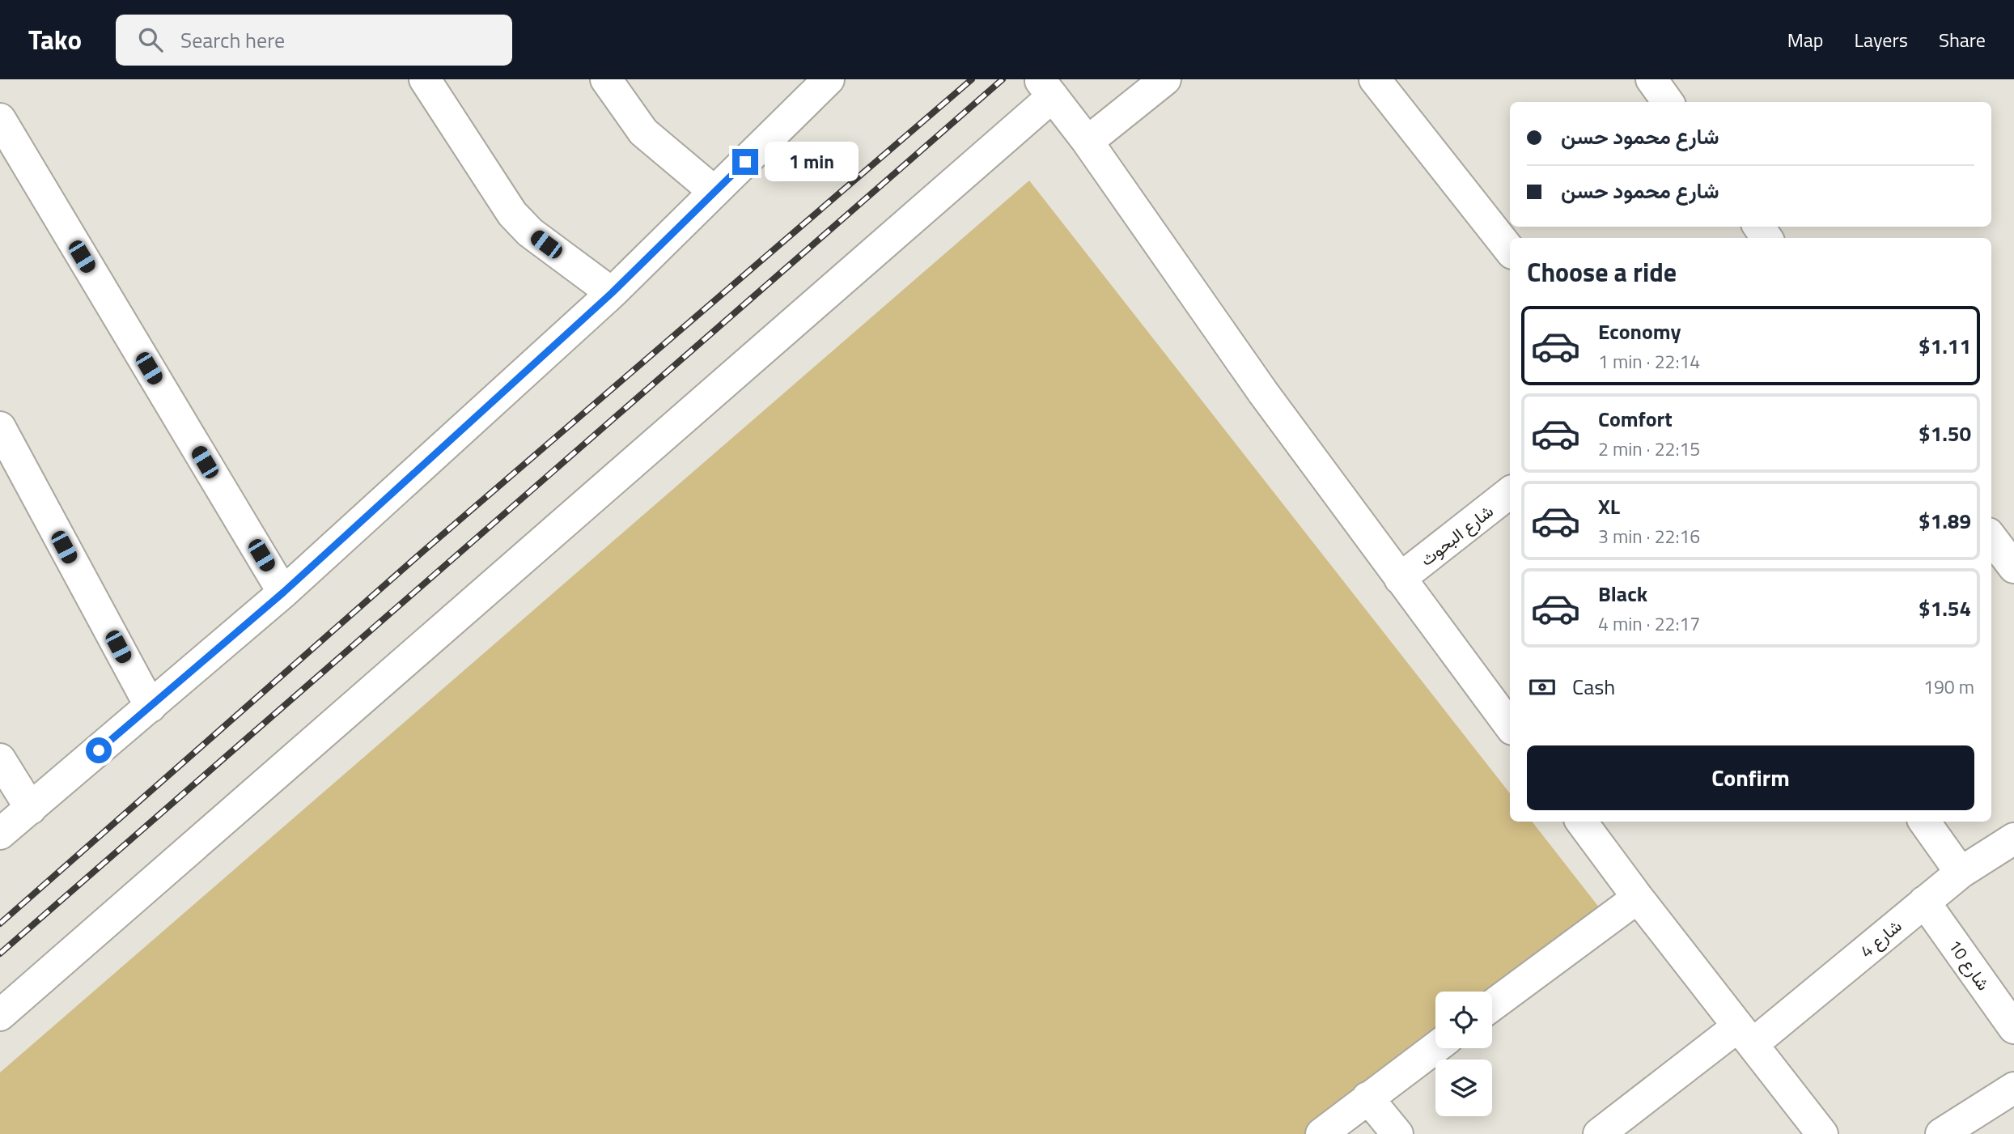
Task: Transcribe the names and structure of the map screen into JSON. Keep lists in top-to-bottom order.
{
  "streets": {
    "street": ["شارع البحوث", "شارع 4", "شارع 10"]
  },
  "crossings": [
    ["شارع 4", "شارع 10"]
  ],
  "page": {
    "header": "Tako",
    "search": "Search here",
    "nav": ["Map", "Layers", "Share"],
    "banner": ["شارع محمود حسن", "شارع محمود حسن"],
    "bubble": "1 min",
    "heading": "Choose a ride",
    "list": [
      {
        "name": "Economy",
        "note": "1 min · 22:14",
        "value": "$1.11"
      },
      {
        "name": "Comfort",
        "note": "2 min · 22:15",
        "value": "$1.50"
      },
      {
        "name": "XL",
        "note": "3 min · 22:16",
        "value": "$1.89"
      },
      {
        "name": "Black",
        "note": "4 min · 22:17",
        "value": "$1.54"
      }
    ],
    "pay": ["Cash", "190 m"],
    "buttons": "Confirm"
  }
}
